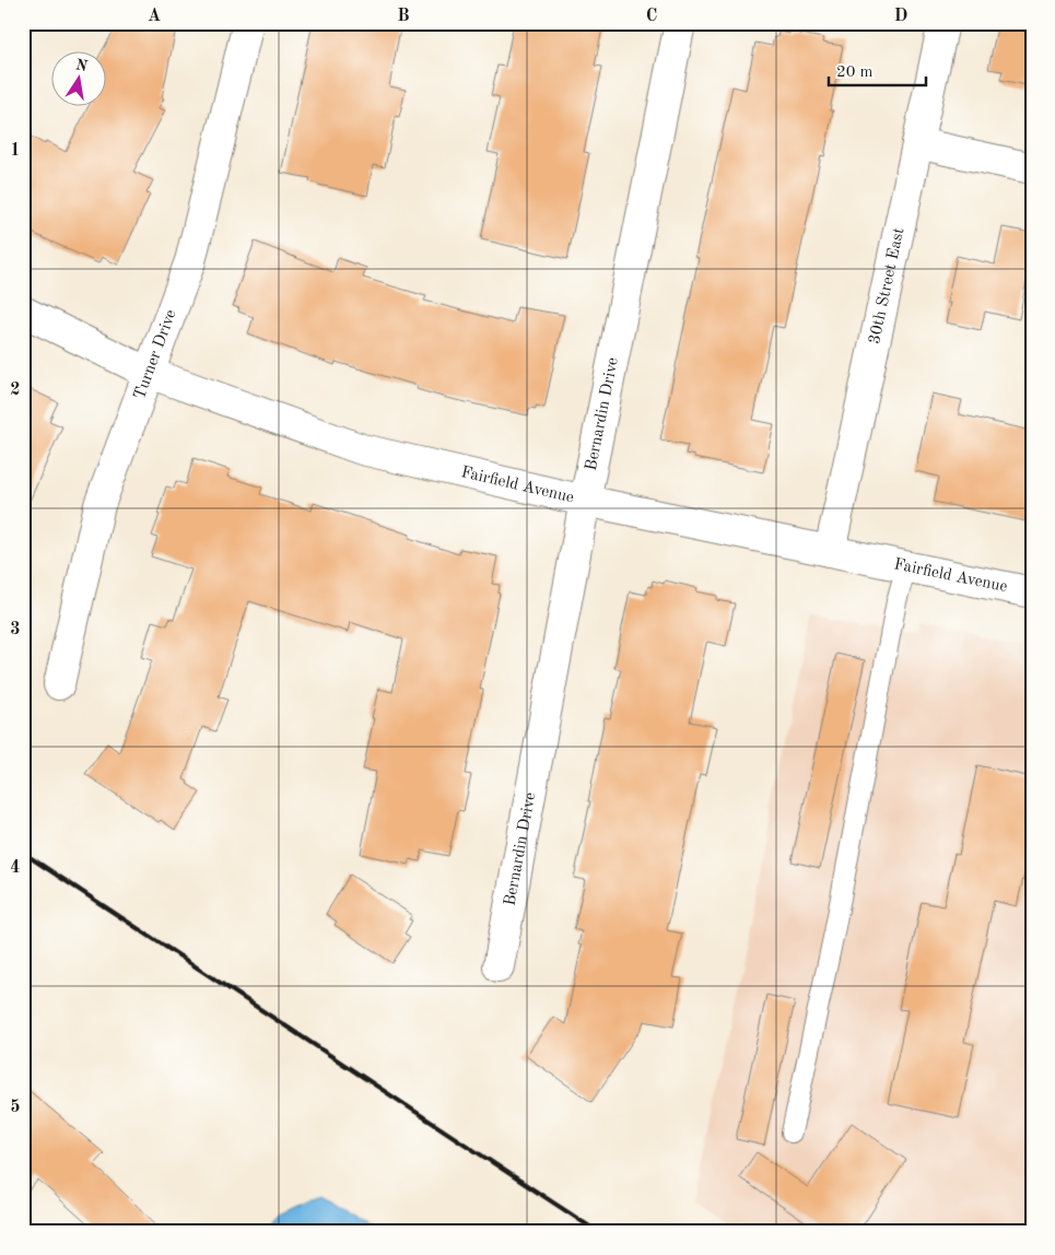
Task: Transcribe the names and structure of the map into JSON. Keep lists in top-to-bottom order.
{
  "streets": {
    "street": [
      "30th Street East",
      "Turner Drive",
      "Bernardin Drive",
      "Fairfield Avenue"
    ]
  },
  "crossings": [
    ["30th Street East", "Fairfield Avenue"],
    ["Turner Drive", "Fairfield Avenue"],
    ["Bernardin Drive", "Fairfield Avenue"]
  ],
  "scale_bar": "20 m",
  "north": "top",
  "grid": {
    "columns": [
      "A",
      "B",
      "C",
      "D"
    ],
    "rows": [
      "1",
      "2",
      "3",
      "4",
      "5"
    ]
  }
}
